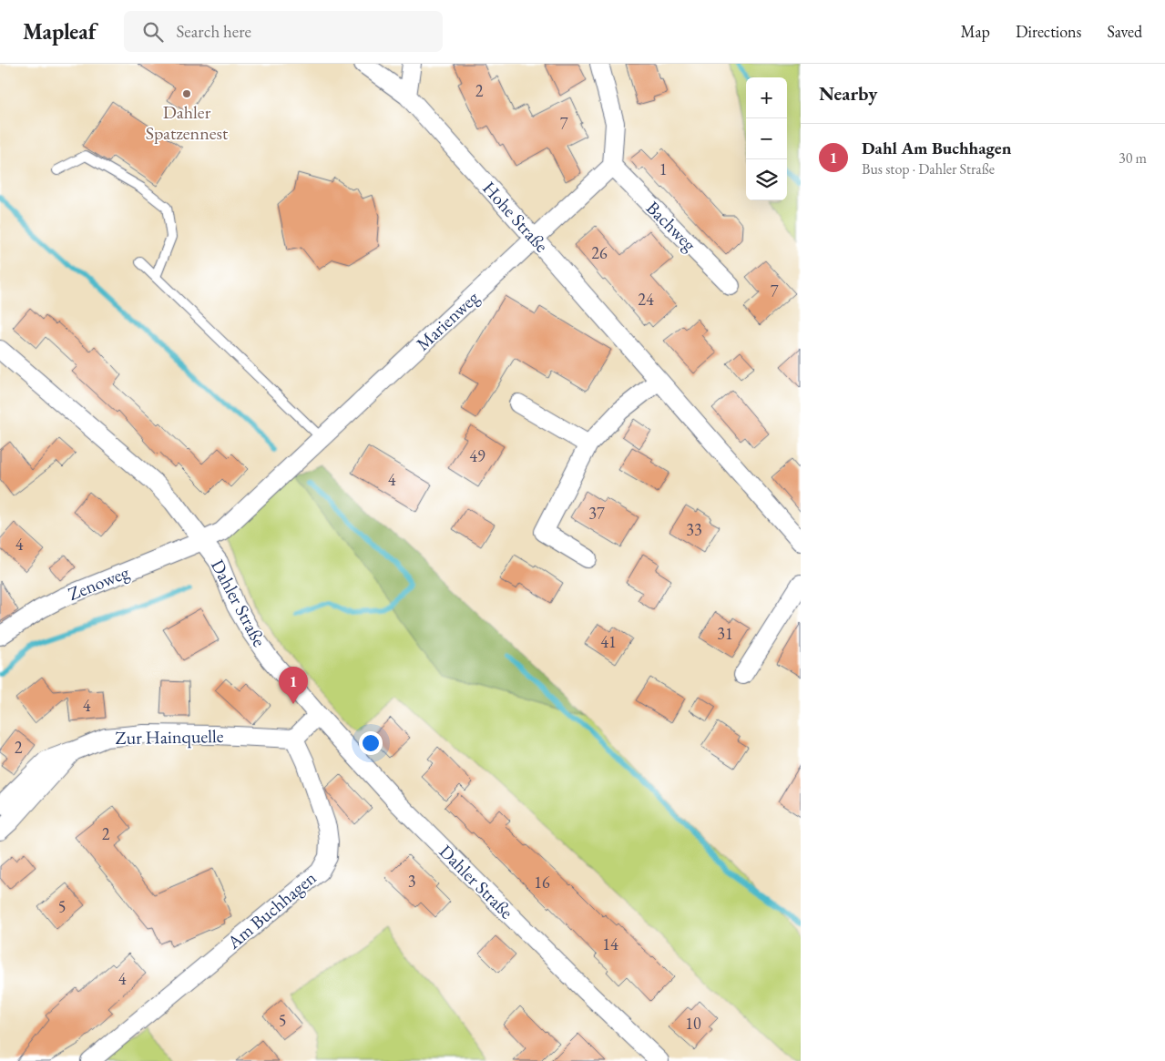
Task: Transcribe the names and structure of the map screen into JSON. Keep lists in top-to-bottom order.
{
  "streets": {
    "street": [
      "Hohe Straße",
      "Bachweg",
      "Marienweg",
      "Zenoweg",
      "Dahler Straße",
      "Zur Hainquelle",
      "Am Buchhagen"
    ]
  },
  "crossings": [
    ["Hohe Straße", "Marienweg"],
    ["Bachweg", "Marienweg"],
    ["Marienweg", "Zenoweg"],
    ["Marienweg", "Dahler Straße"],
    ["Zenoweg", "Dahler Straße"],
    ["Zur Hainquelle", "Am Buchhagen"]
  ],
  "places": ["Dahler Spatzennest"],
  "house_numbers": [
    "2",
    "7",
    "1",
    "26",
    "7",
    "24",
    "49",
    "4",
    "37",
    "33",
    "4",
    "31",
    "41",
    "4",
    "2",
    "2",
    "3",
    "16",
    "5",
    "14",
    "4",
    "5",
    "10"
  ],
  "page": {
    "header": "Mapleaf",
    "search": "Search here",
    "nav": ["Map", "Directions", "Saved"],
    "heading": "Nearby",
    "map_buttons": ["+", "−"],
    "list": [
      {
        "mark": "1",
        "name": "Dahl Am Buchhagen",
        "note": "Bus stop · Dahler Straße",
        "value": "30 m"
      }
    ],
    "pins": "1"
  }
}
